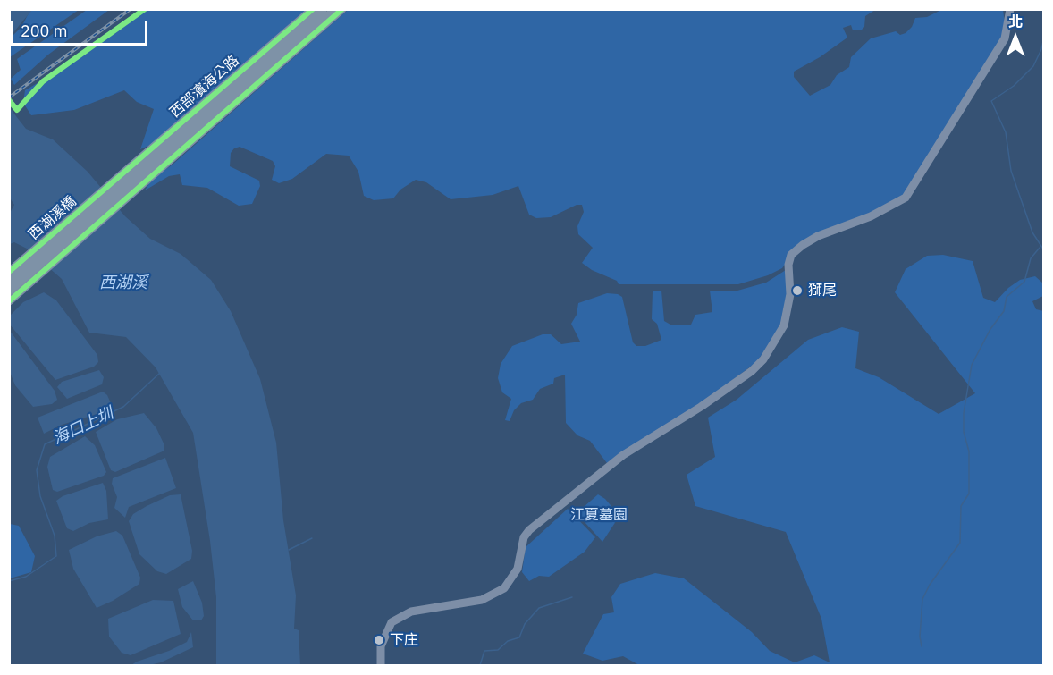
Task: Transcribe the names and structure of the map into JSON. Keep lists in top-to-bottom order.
{
  "streets": {
    "main road": ["西部濱海公路", "西湖溪橋"]
  },
  "crossings": [
    ["西部濱海公路", "西湖溪橋"]
  ],
  "water": ["西湖溪", "海口上圳"],
  "parks": ["江夏墓園"],
  "places": ["獅尾", "下庄"],
  "scale_bar": "200 m",
  "north": "top"
}
